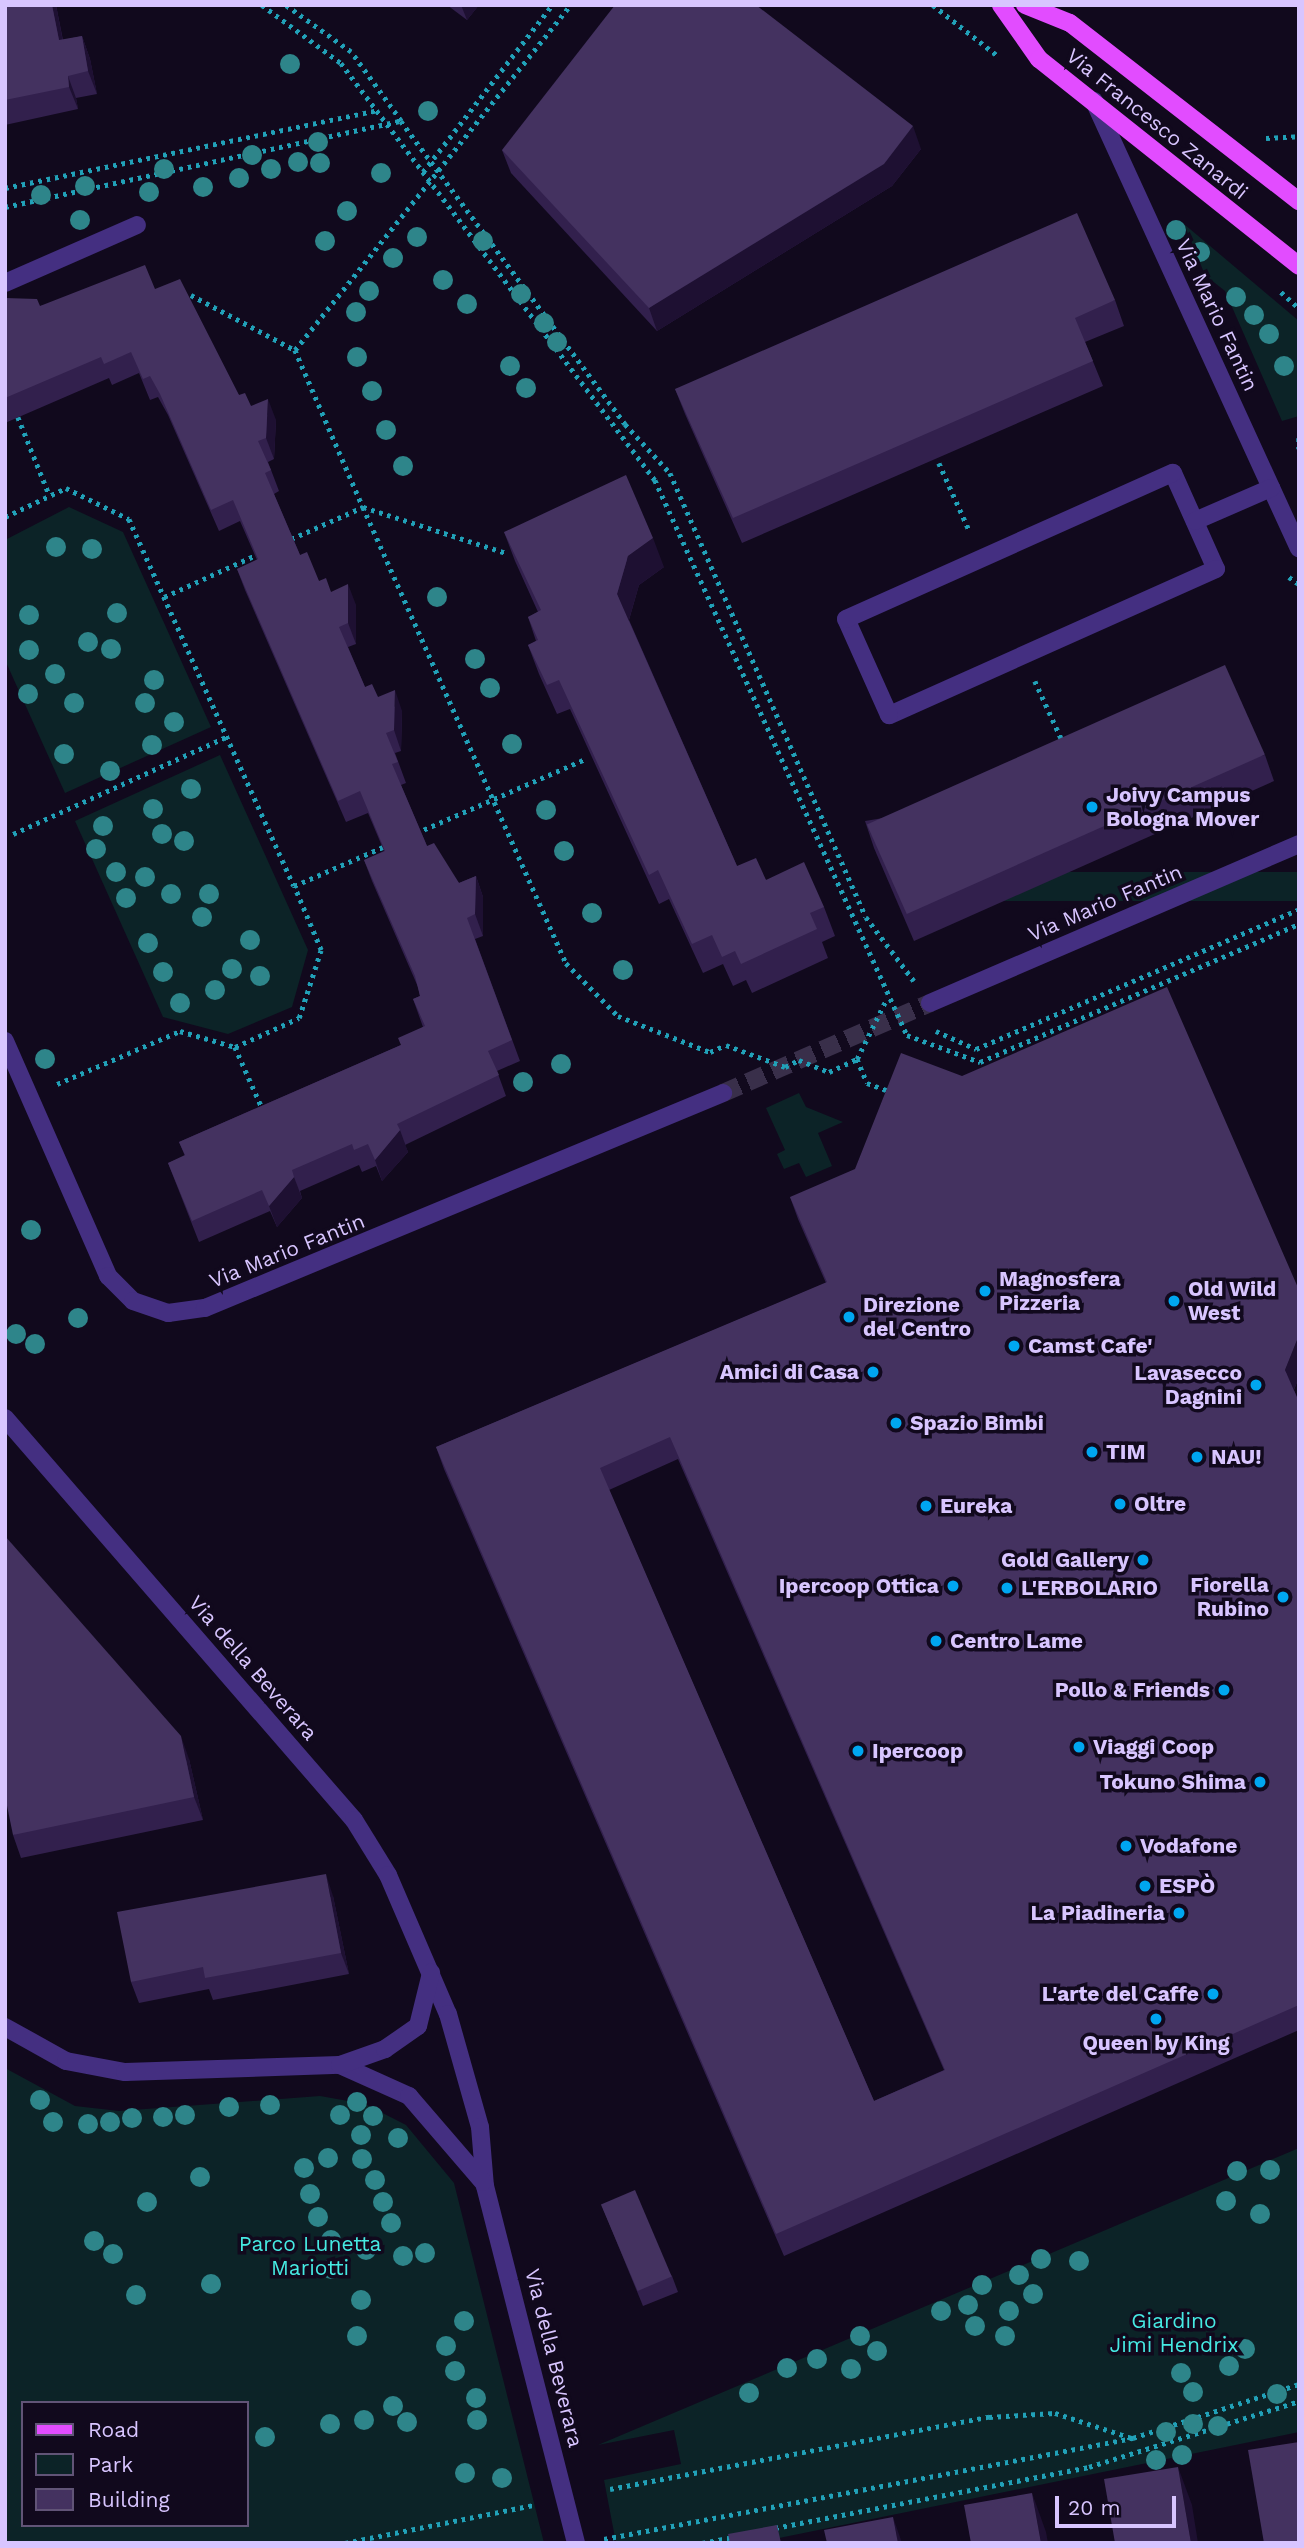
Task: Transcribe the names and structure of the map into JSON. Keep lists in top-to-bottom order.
{
  "streets": {
    "main road": ["Via Francesco Zanardi"],
    "street": ["Via Mario Fantin", "Via della Beverara"]
  },
  "crossings": [
    ["Via Francesco Zanardi", "Via Mario Fantin"]
  ],
  "parks": ["Parco Lunetta Mariotti", "Giardino Jimi Hendrix"],
  "places": [
    "Joivy Campus Bologna Mover",
    "Magnosfera Pizzeria",
    "Old Wild West",
    "Direzione del Centro",
    "Camst Cafe'",
    "Amici di Casa",
    "Lavasecco Dagnini",
    "Spazio Bimbi",
    "TIM",
    "NAU!",
    "Oltre",
    "Eureka",
    "Gold Gallery",
    "Ipercoop Ottica",
    "L'ERBOLARIO",
    "Fiorella Rubino",
    "Centro Lame",
    "Pollo & Friends",
    "Viaggi Coop",
    "Ipercoop",
    "Tokuno Shima",
    "Vodafone",
    "ESPÒ",
    "La Piadineria",
    "L'arte del Caffe",
    "Queen by King"
  ],
  "legend": ["Road", "Park", "Building"],
  "scale_bar": "20 m"
}
